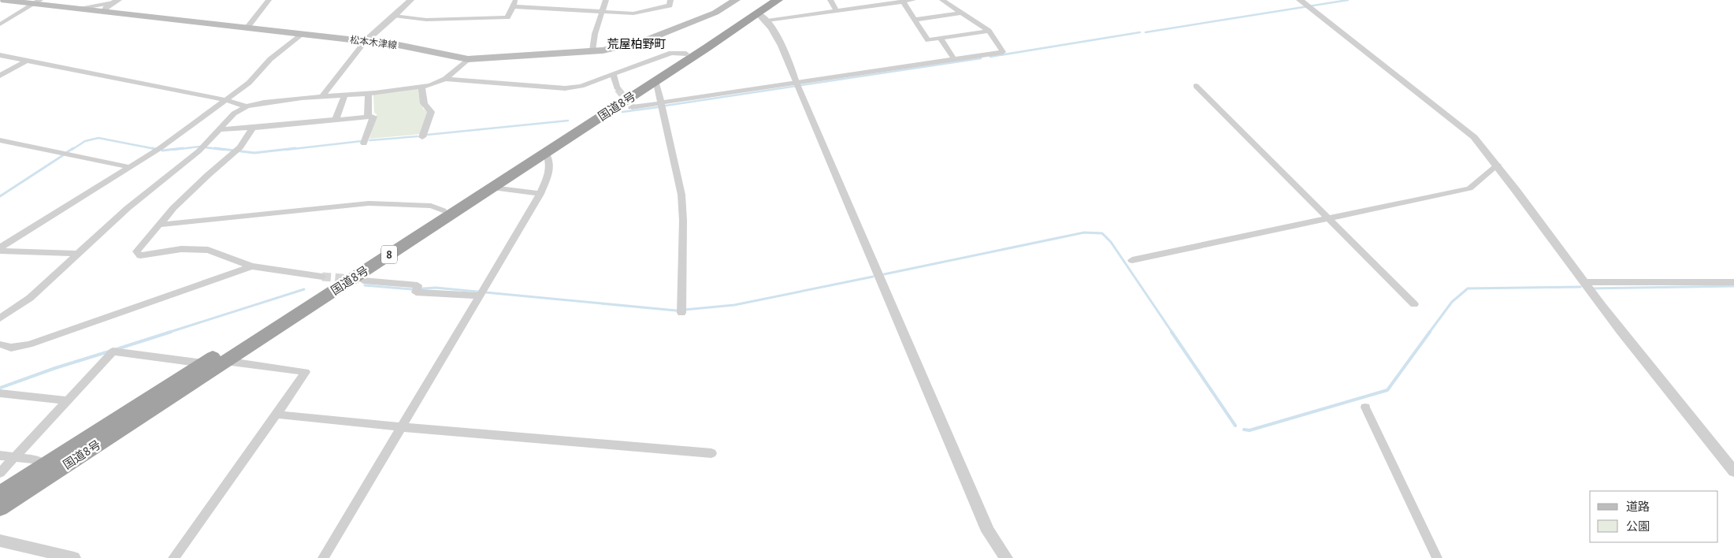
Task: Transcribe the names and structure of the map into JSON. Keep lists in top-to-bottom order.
{
  "streets": {
    "highway": ["国道8号", "8"],
    "main road": ["松本木津線"]
  },
  "districts": ["荒屋柏野町"],
  "legend": ["道路", "公園"]
}
